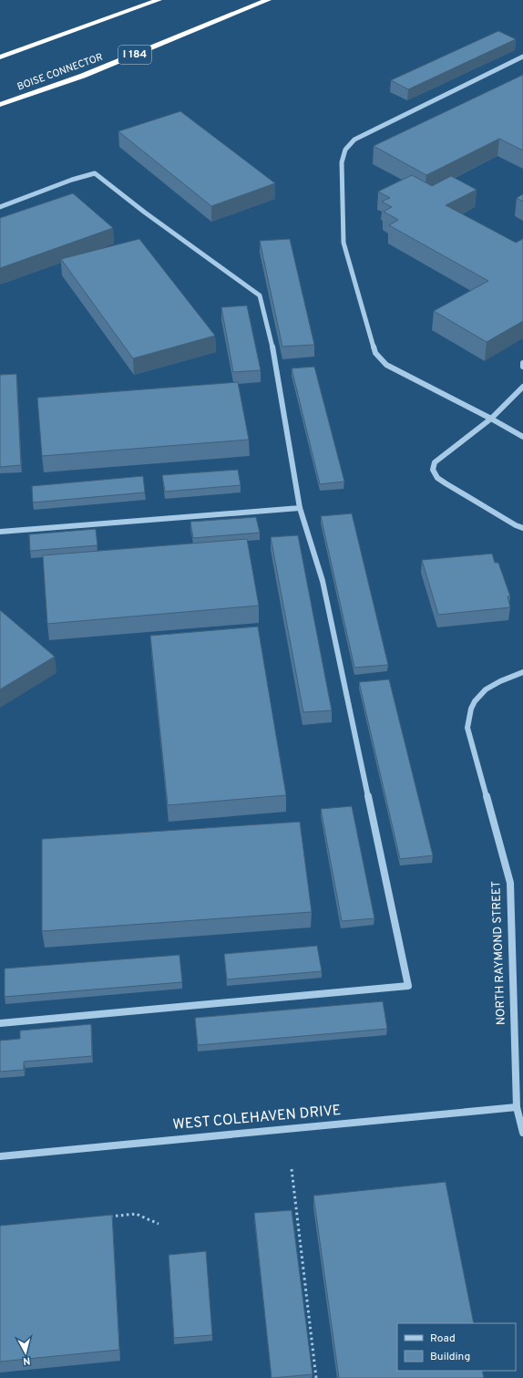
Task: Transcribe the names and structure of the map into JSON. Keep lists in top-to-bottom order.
{
  "streets": {
    "highway": ["I 184", "BOISE CONNECTOR"],
    "street": ["NORTH RAYMOND STREET", "WEST COLEHAVEN DRIVE"]
  },
  "crossings": [
    ["NORTH RAYMOND STREET", "WEST COLEHAVEN DRIVE"]
  ],
  "legend": ["Road", "Building"],
  "north": "bottom"
}
